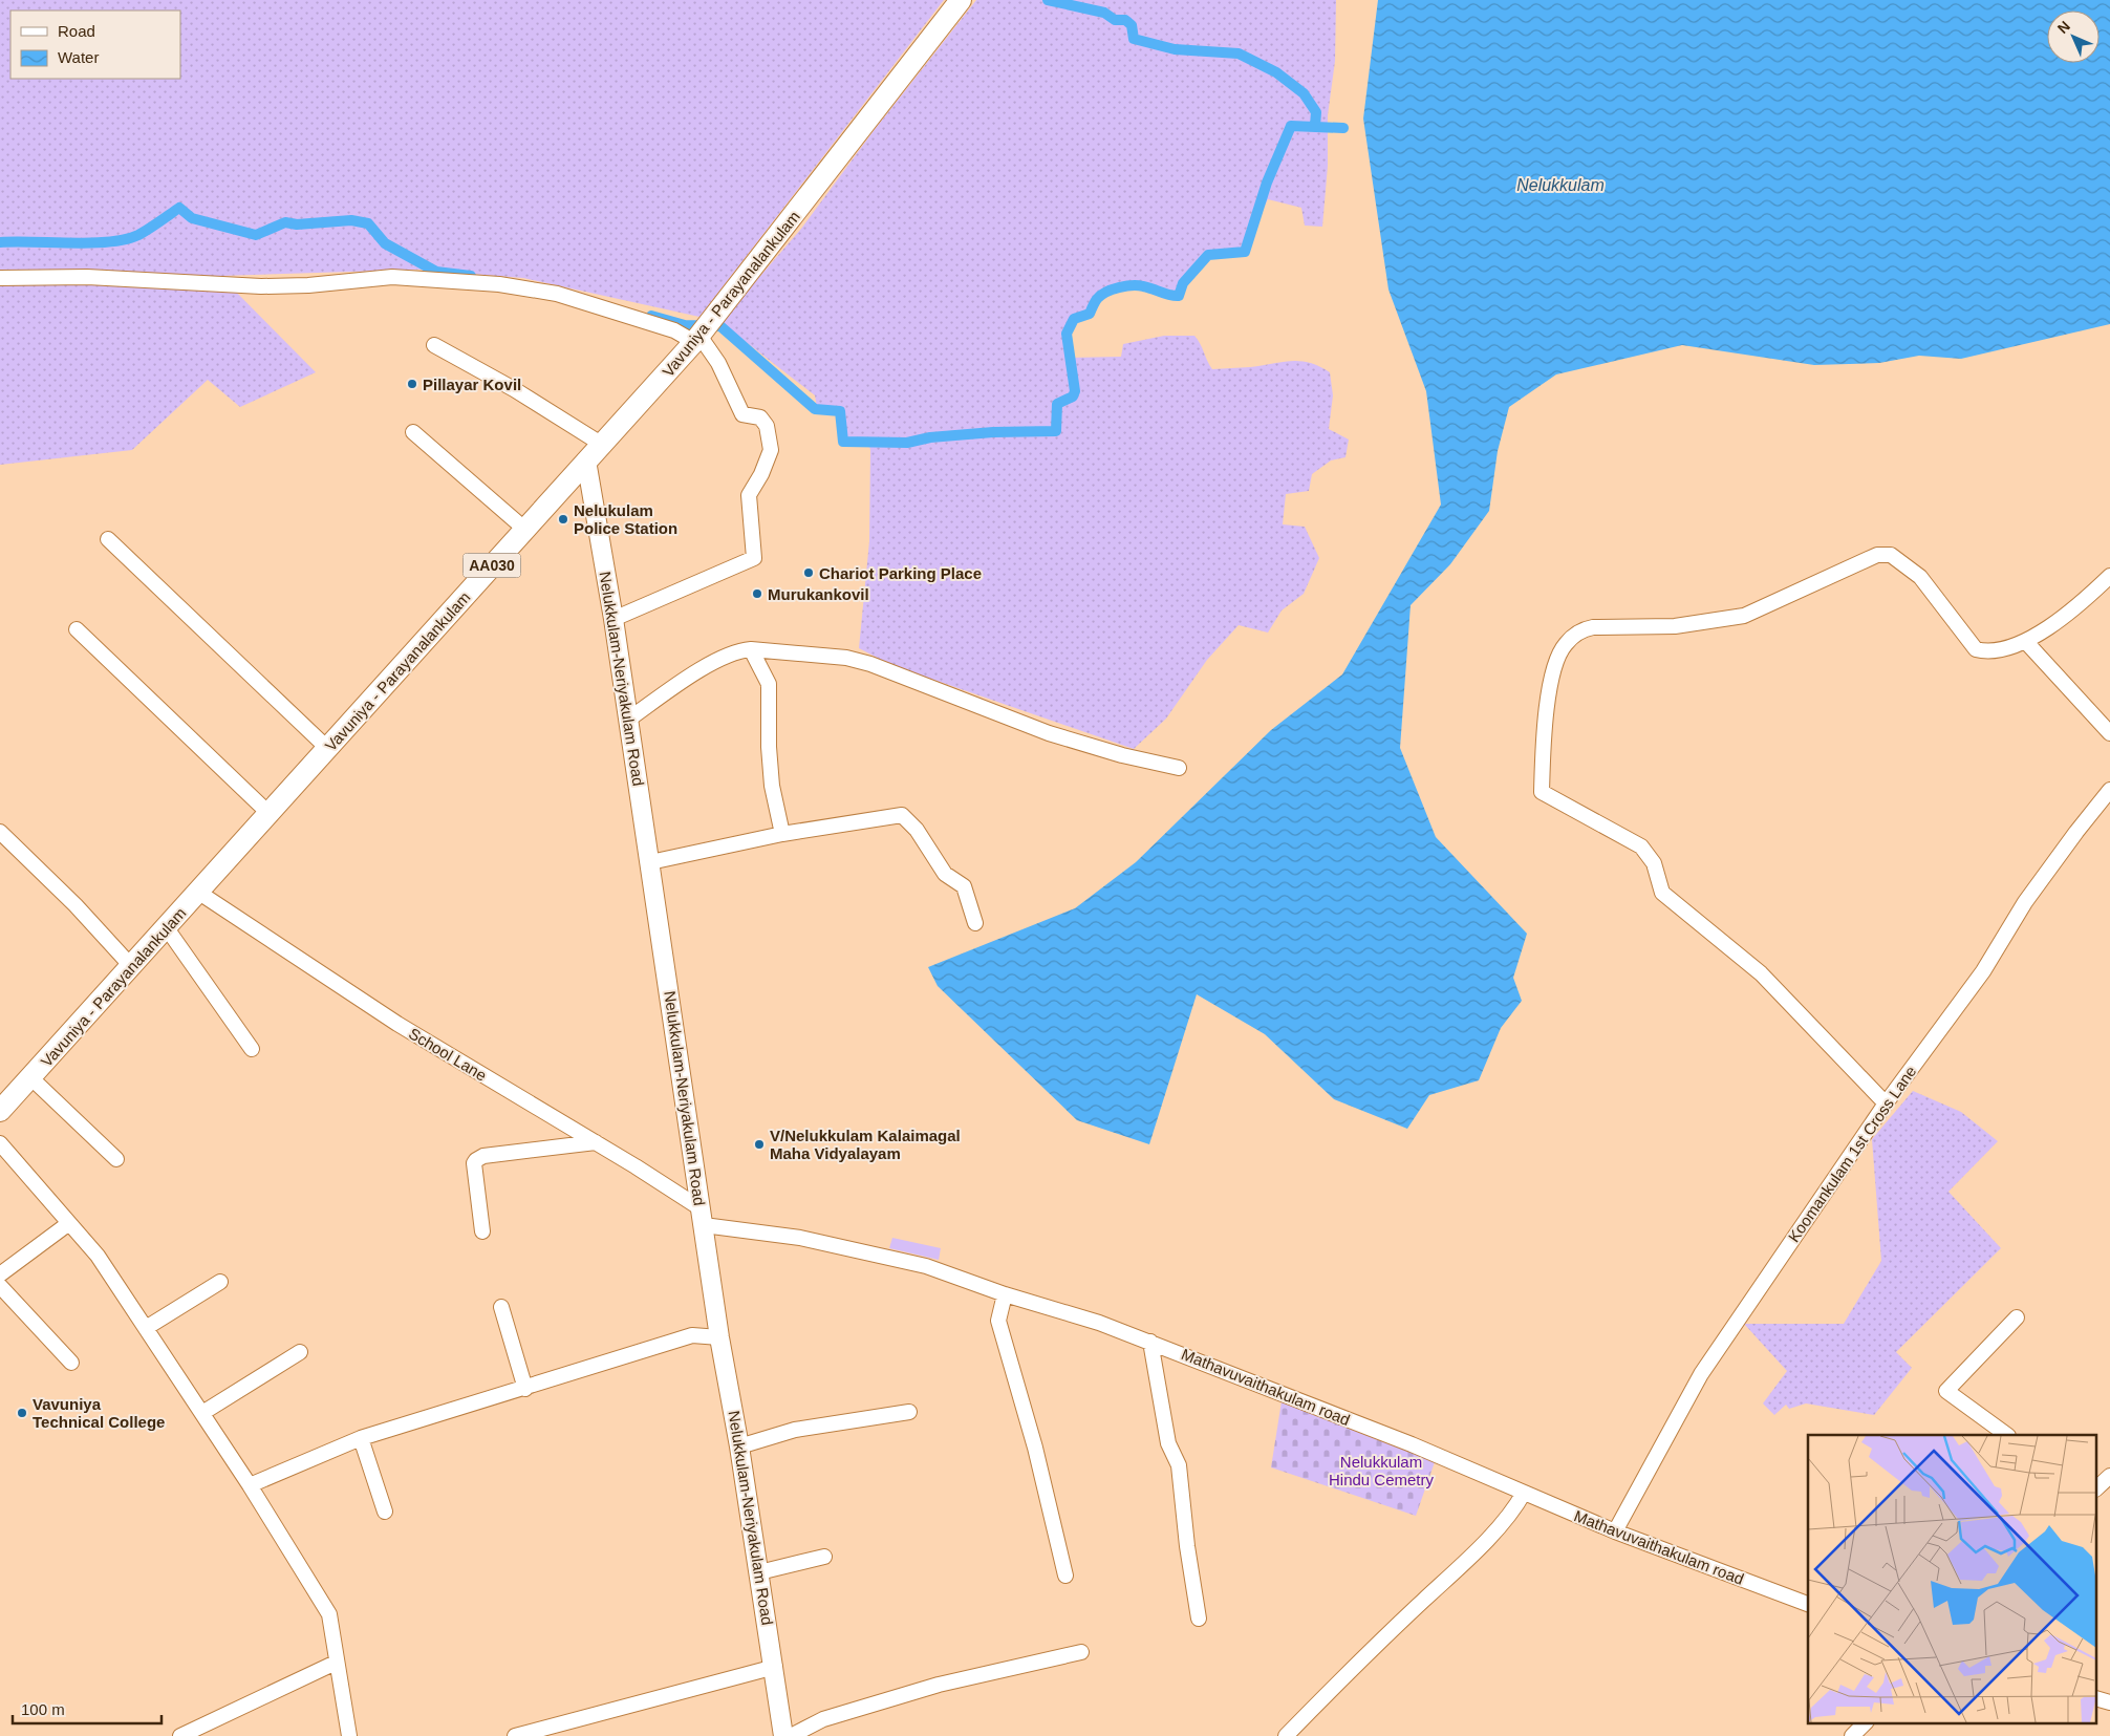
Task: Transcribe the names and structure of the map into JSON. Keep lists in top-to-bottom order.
{
  "streets": {
    "highway": ["Vavuniya - Parayanalankulam", "AA030"],
    "main road": ["Nelukkulam-Neriyakulam Road"],
    "street": ["School Lane", "Koomankulam 1st Cross Lane", "Mathavuvaithakulam road"]
  },
  "crossings": [
    ["Vavuniya - Parayanalankulam", "Nelukkulam-Neriyakulam Road"],
    ["Vavuniya - Parayanalankulam", "School Lane"],
    ["Nelukkulam-Neriyakulam Road", "School Lane"],
    ["Nelukkulam-Neriyakulam Road", "Mathavuvaithakulam road"],
    ["School Lane", "Mathavuvaithakulam road"],
    ["Koomankulam 1st Cross Lane", "Mathavuvaithakulam road"]
  ],
  "water": ["Nelukkulam"],
  "parks": ["Nelukkulam Hindu Cemetry"],
  "places": [
    "Pillayar Kovil",
    "Nelukulam Police Station",
    "Chariot Parking Place",
    "Murukankovil",
    "V/Nelukkulam Kalaimagal Maha Vidyalayam",
    "Vavuniya Technical College"
  ],
  "legend": ["Road", "Water"],
  "scale_bar": "100 m",
  "north": "top left"
}
